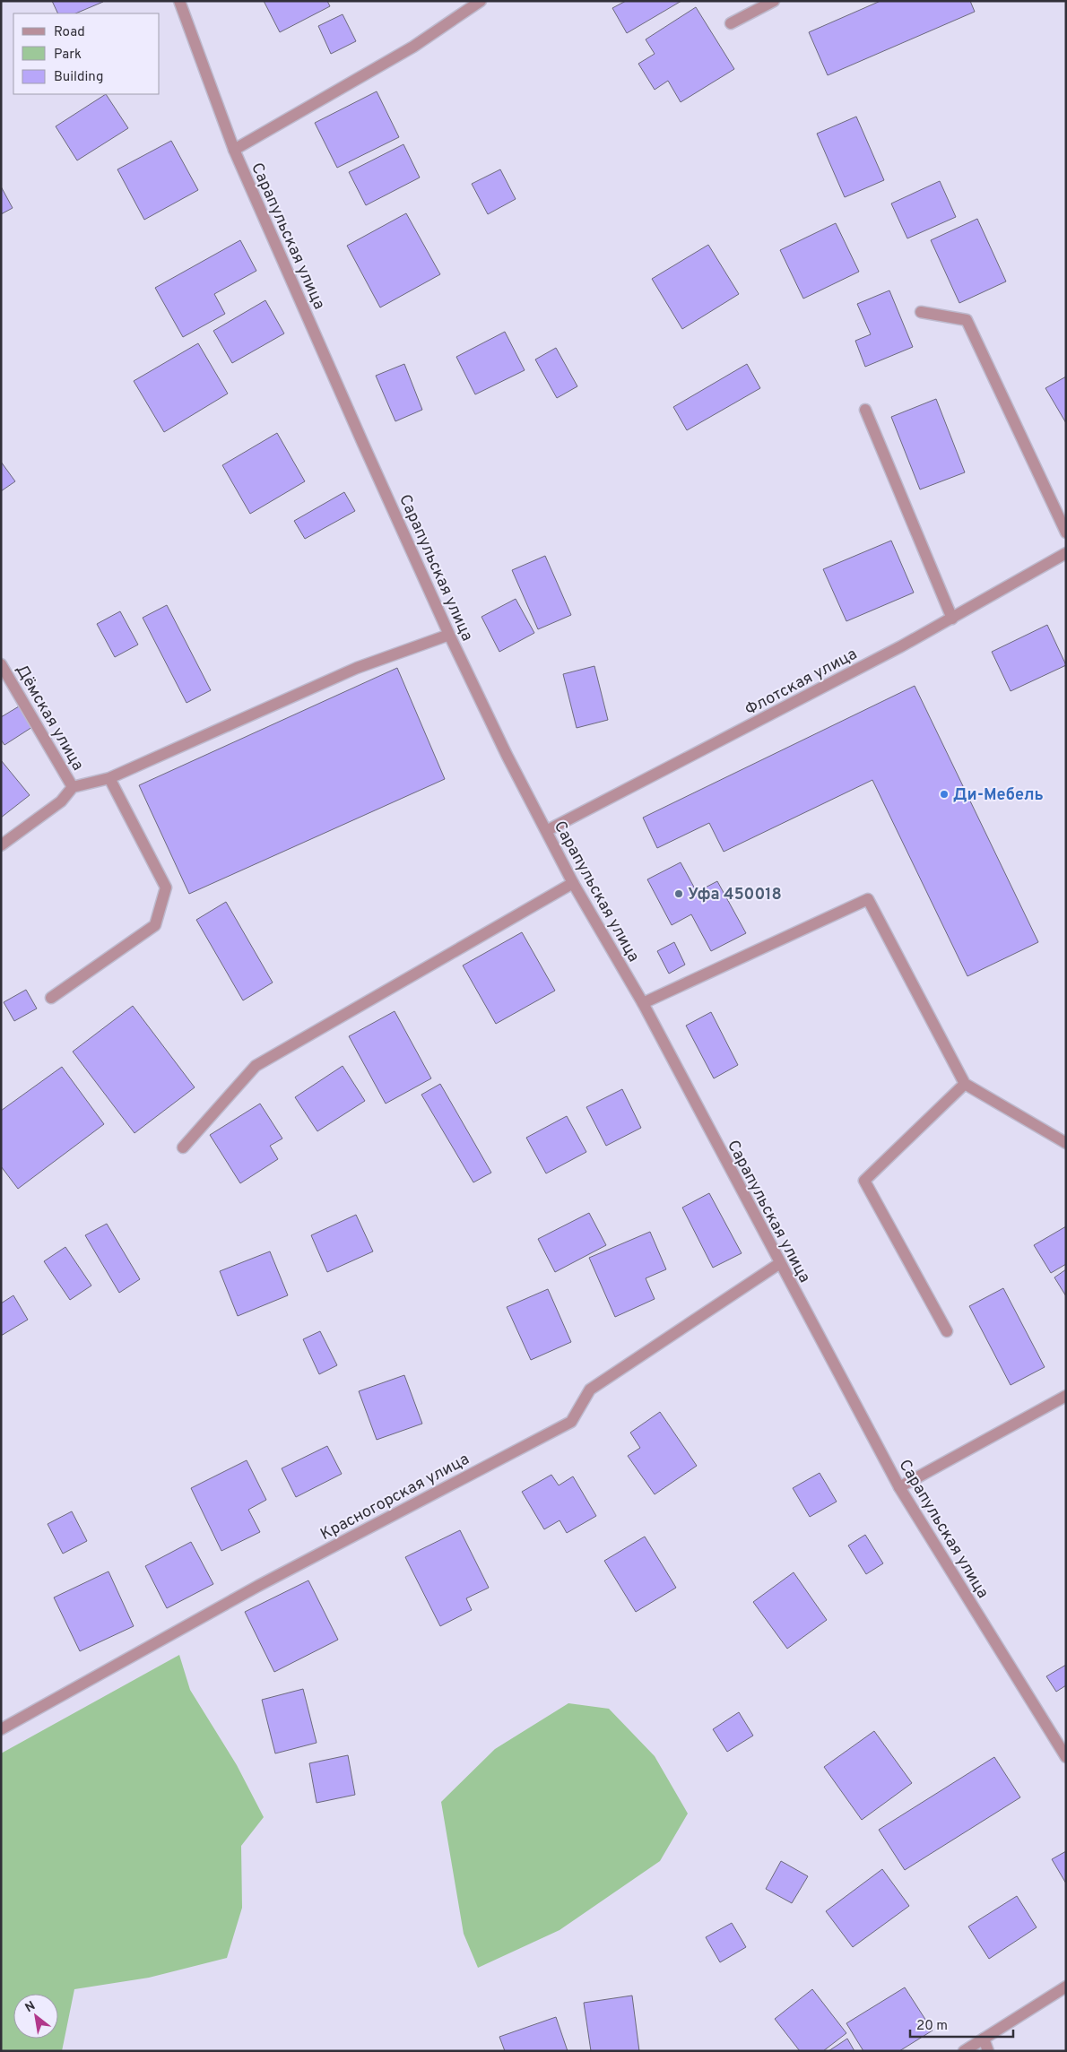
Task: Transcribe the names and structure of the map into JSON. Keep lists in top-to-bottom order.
{
  "streets": {
    "street": [
      "Сарапульская улица",
      "Флотская улица",
      "Дёмская улица",
      "Красногорская улица"
    ]
  },
  "crossings": [
    ["Сарапульская улица", "Флотская улица"],
    ["Сарапульская улица", "Красногорская улица"]
  ],
  "places": ["Ди-Мебель", "Уфа 450018"],
  "legend": ["Road", "Park", "Building"],
  "scale_bar": "20 m",
  "north": "top left"
}
